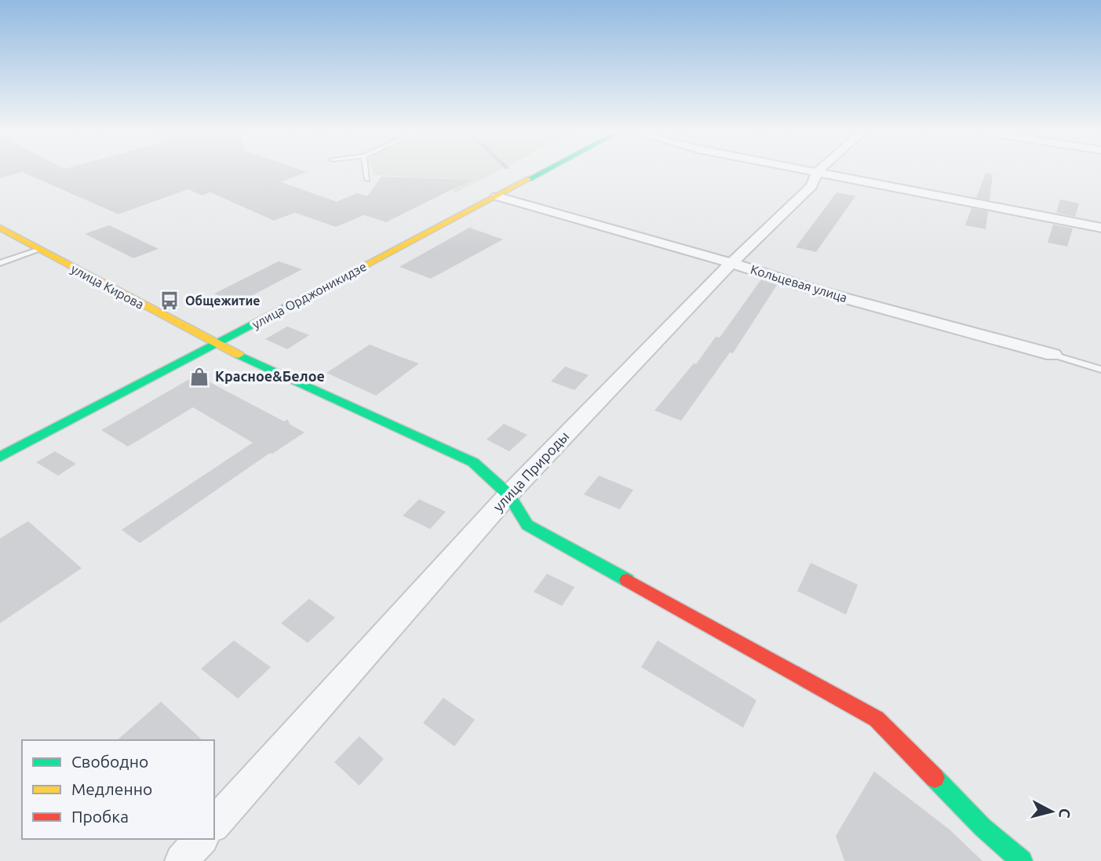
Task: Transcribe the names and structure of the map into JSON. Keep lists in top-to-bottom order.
{
  "streets": {
    "main road": ["улица Кирова", "улица Орджоникидзе"],
    "street": ["Кольцевая улица", "улица Природы"]
  },
  "crossings": [
    ["Кольцевая улица", "улица Орджоникидзе"],
    ["Кольцевая улица", "улица Природы"],
    ["улица Кирова", "улица Орджоникидзе"],
    ["улица Кирова", "улица Природы"]
  ],
  "places": {
    "bus stop": ["Общежитие"],
    "shop": ["Красное&Белое"]
  },
  "legend": ["Свободно", "Медленно", "Пробка"],
  "north": "right"
}
